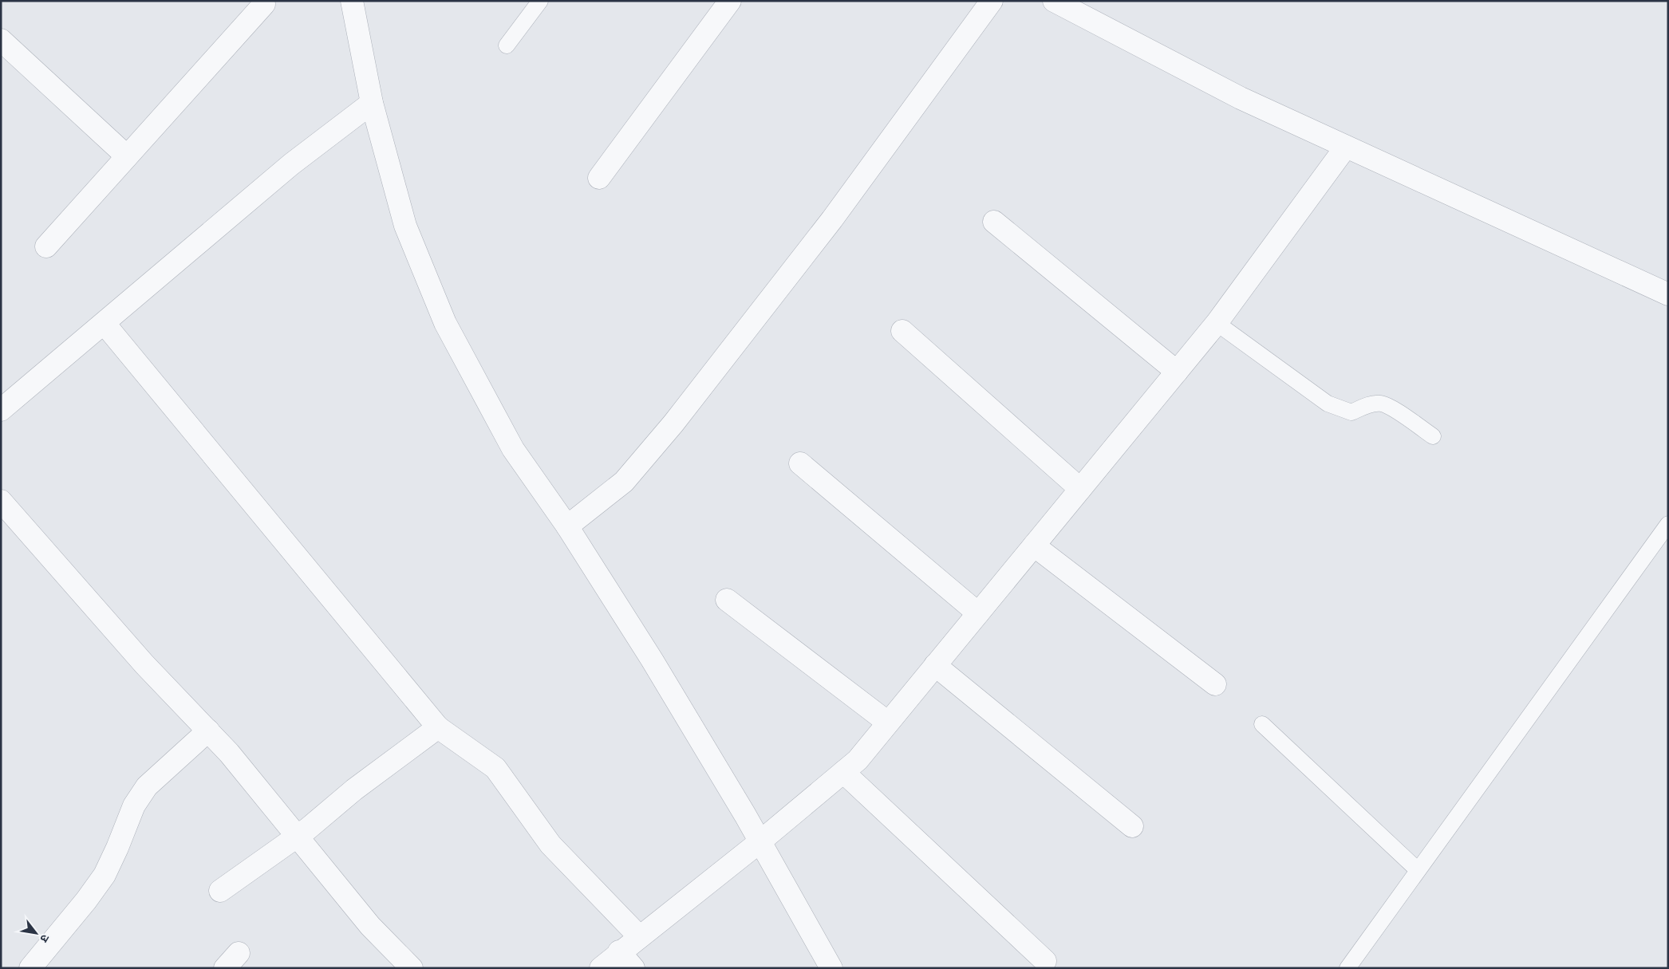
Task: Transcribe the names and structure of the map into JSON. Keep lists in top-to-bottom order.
{
  "north": "bottom right"
}
